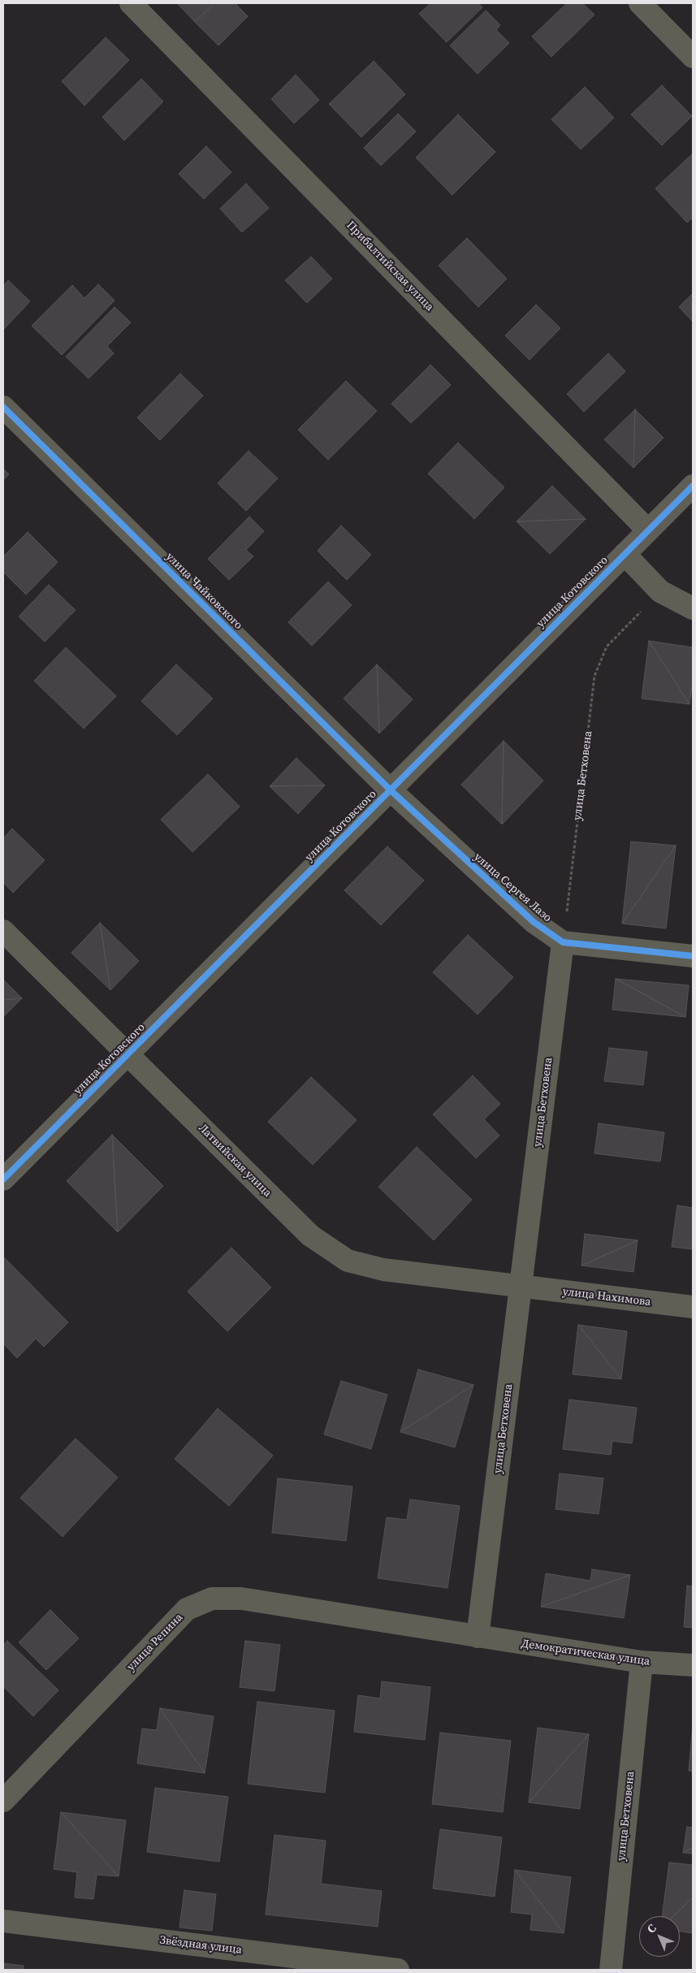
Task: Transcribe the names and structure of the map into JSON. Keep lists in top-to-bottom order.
{
  "streets": {
    "street": [
      "Прибалтийская улица",
      "улица Чайковского",
      "улица Котовского",
      "улица Бетховена",
      "улица Сергея Лазо",
      "Латвийская улица",
      "улица Нахимова",
      "улица Репина",
      "Демократическая улица",
      "Звёздная улица"
    ]
  },
  "crossings": [
    ["Прибалтийская улица", "улица Котовского"],
    ["улица Чайковского", "улица Котовского"],
    ["улица Чайковского", "улица Сергея Лазо"],
    ["улица Котовского", "улица Сергея Лазо"],
    ["улица Котовского", "Латвийская улица"],
    ["улица Бетховена", "улица Сергея Лазо"],
    ["улица Бетховена", "Латвийская улица"],
    ["улица Бетховена", "улица Нахимова"],
    ["улица Бетховена", "улица Репина"],
    ["улица Бетховена", "Демократическая улица"],
    ["Латвийская улица", "улица Нахимова"],
    ["улица Репина", "Демократическая улица"]
  ],
  "north": "top left"
}
